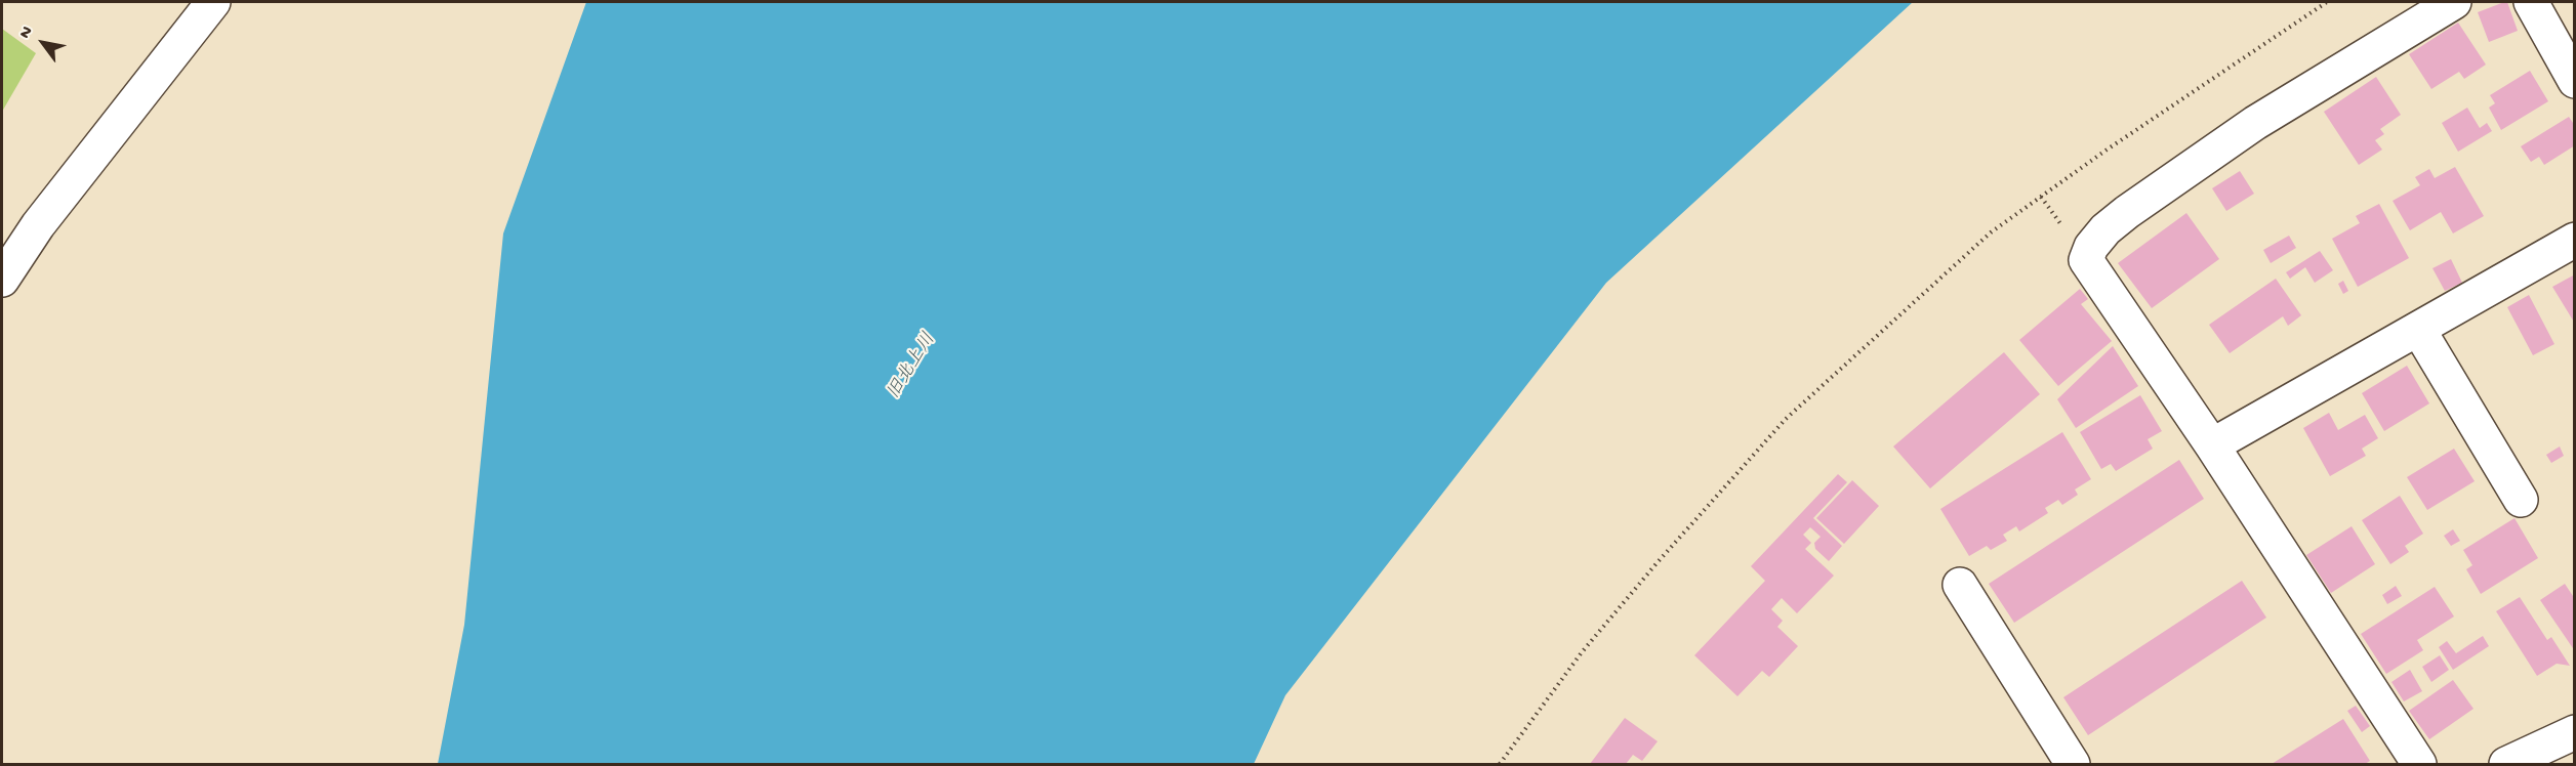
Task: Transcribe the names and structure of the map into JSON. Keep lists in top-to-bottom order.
{
  "water": ["旧北上川"],
  "north": "top left"
}
